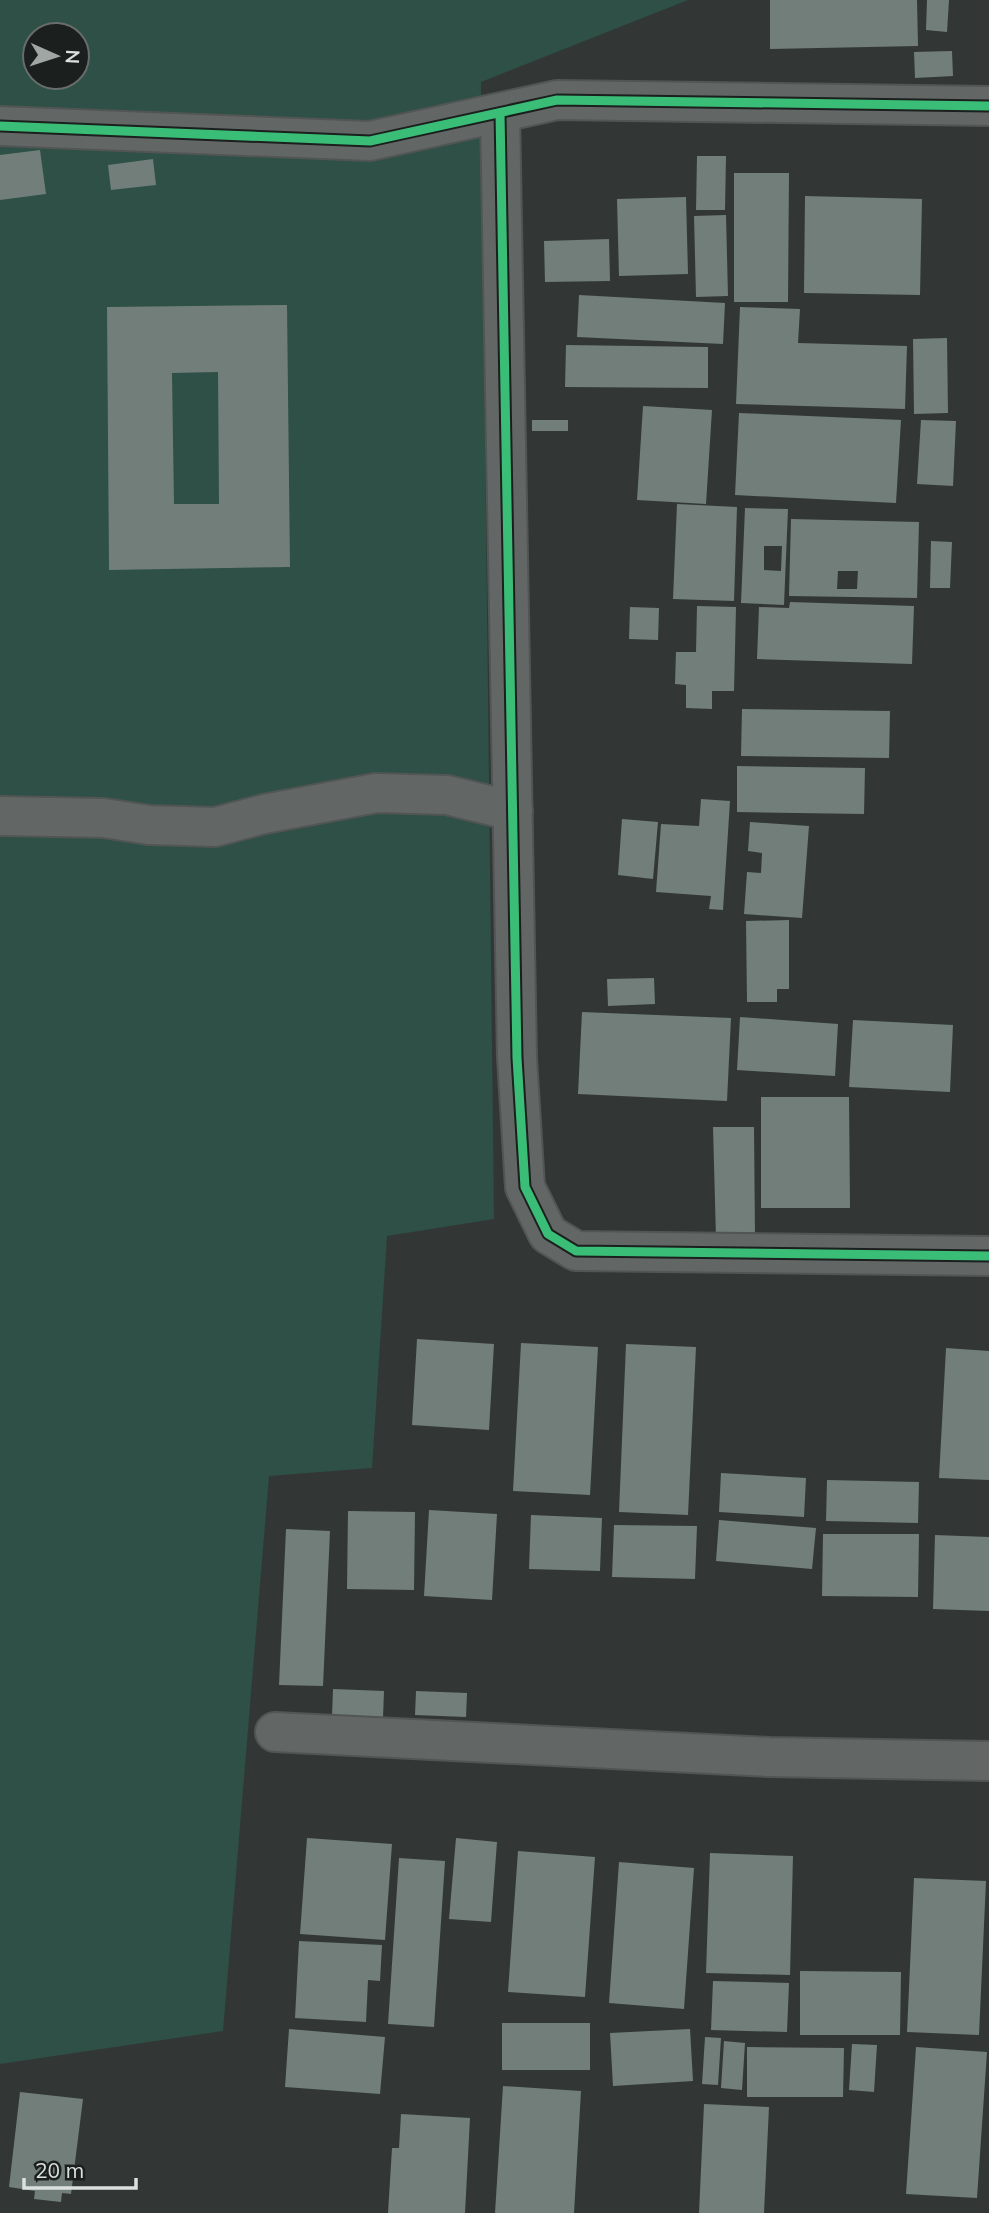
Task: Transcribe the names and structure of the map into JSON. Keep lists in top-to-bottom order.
{
  "scale_bar": "20 m",
  "north": "right"
}
